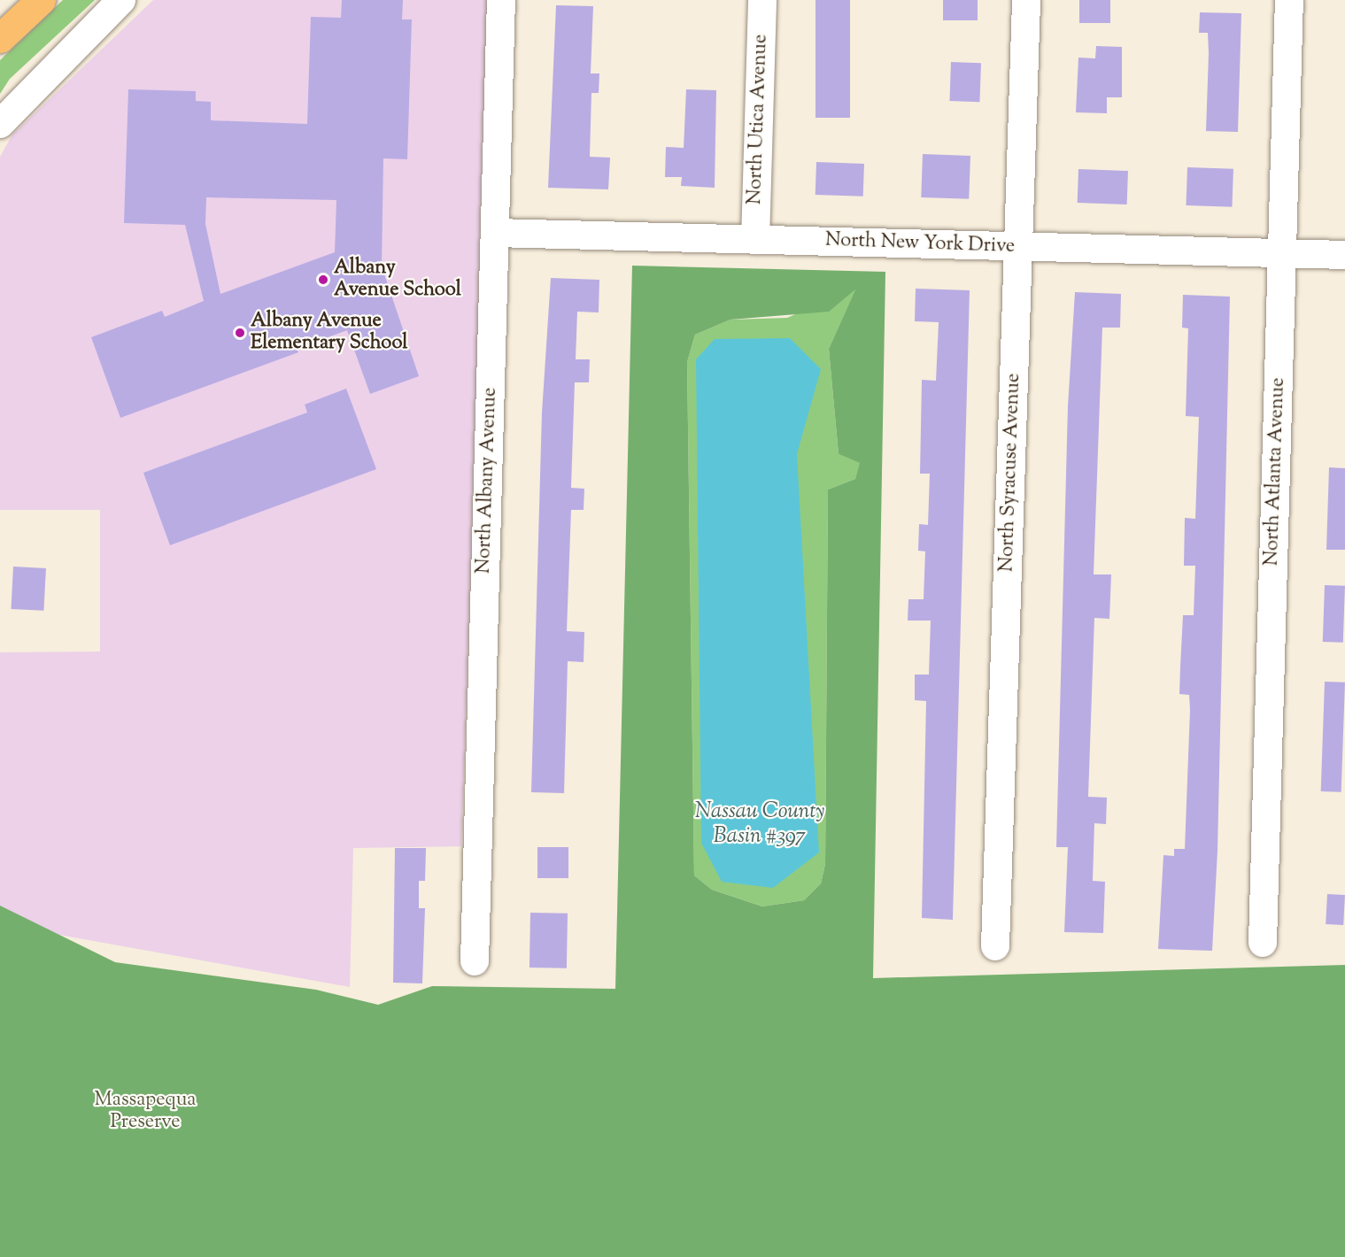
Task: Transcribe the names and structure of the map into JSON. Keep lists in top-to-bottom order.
{
  "streets": {
    "street": [
      "North Utica Avenue",
      "North New York Drive",
      "North Atlanta Avenue",
      "North Syracuse Avenue",
      "North Albany Avenue"
    ]
  },
  "crossings": [
    ["North Utica Avenue", "North New York Drive"],
    ["North New York Drive", "North Atlanta Avenue"],
    ["North New York Drive", "North Syracuse Avenue"],
    ["North New York Drive", "North Albany Avenue"]
  ],
  "water": ["Nassau County Basin #397"],
  "parks": ["Massapequa Preserve"],
  "places": ["Albany Avenue School", "Albany Avenue Elementary School"]
}
